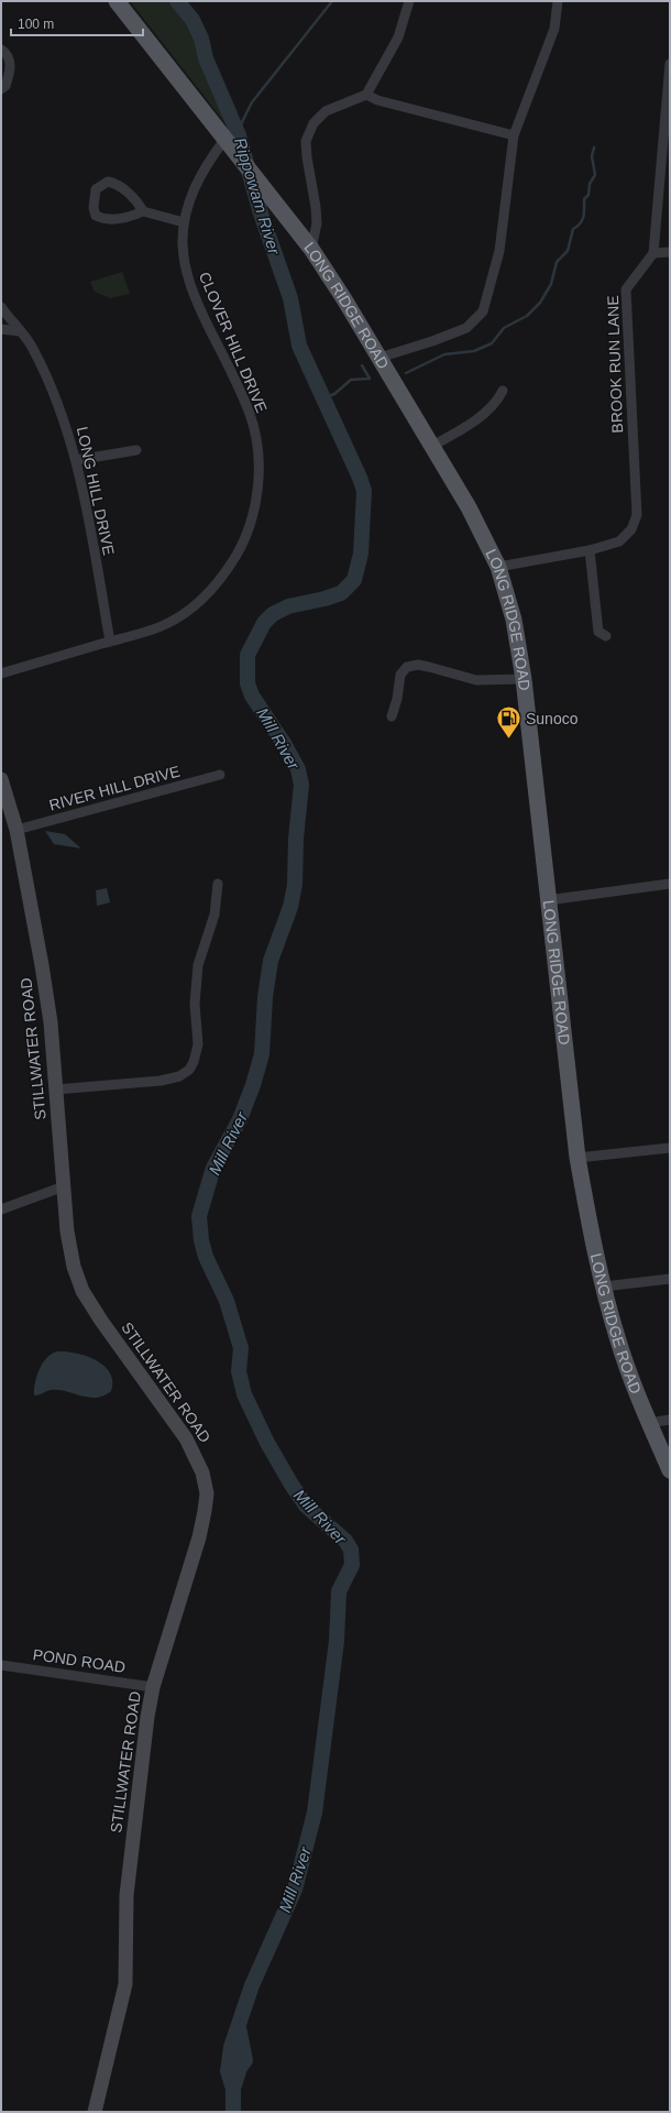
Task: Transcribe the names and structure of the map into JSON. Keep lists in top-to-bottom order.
{
  "streets": {
    "main road": ["LONG RIDGE ROAD", "STILLWATER ROAD"],
    "street": [
      "CLOVER HILL DRIVE",
      "BROOK RUN LANE",
      "LONG HILL DRIVE",
      "RIVER HILL DRIVE",
      "POND ROAD"
    ]
  },
  "crossings": [
    ["LONG RIDGE ROAD", "CLOVER HILL DRIVE"],
    ["LONG RIDGE ROAD", "BROOK RUN LANE"],
    ["CLOVER HILL DRIVE", "LONG HILL DRIVE"],
    ["RIVER HILL DRIVE", "STILLWATER ROAD"],
    ["STILLWATER ROAD", "POND ROAD"]
  ],
  "water": ["Rippowam River", "Mill River"],
  "places": {
    "fuel station": ["Sunoco"]
  },
  "scale_bar": "100 m"
}
